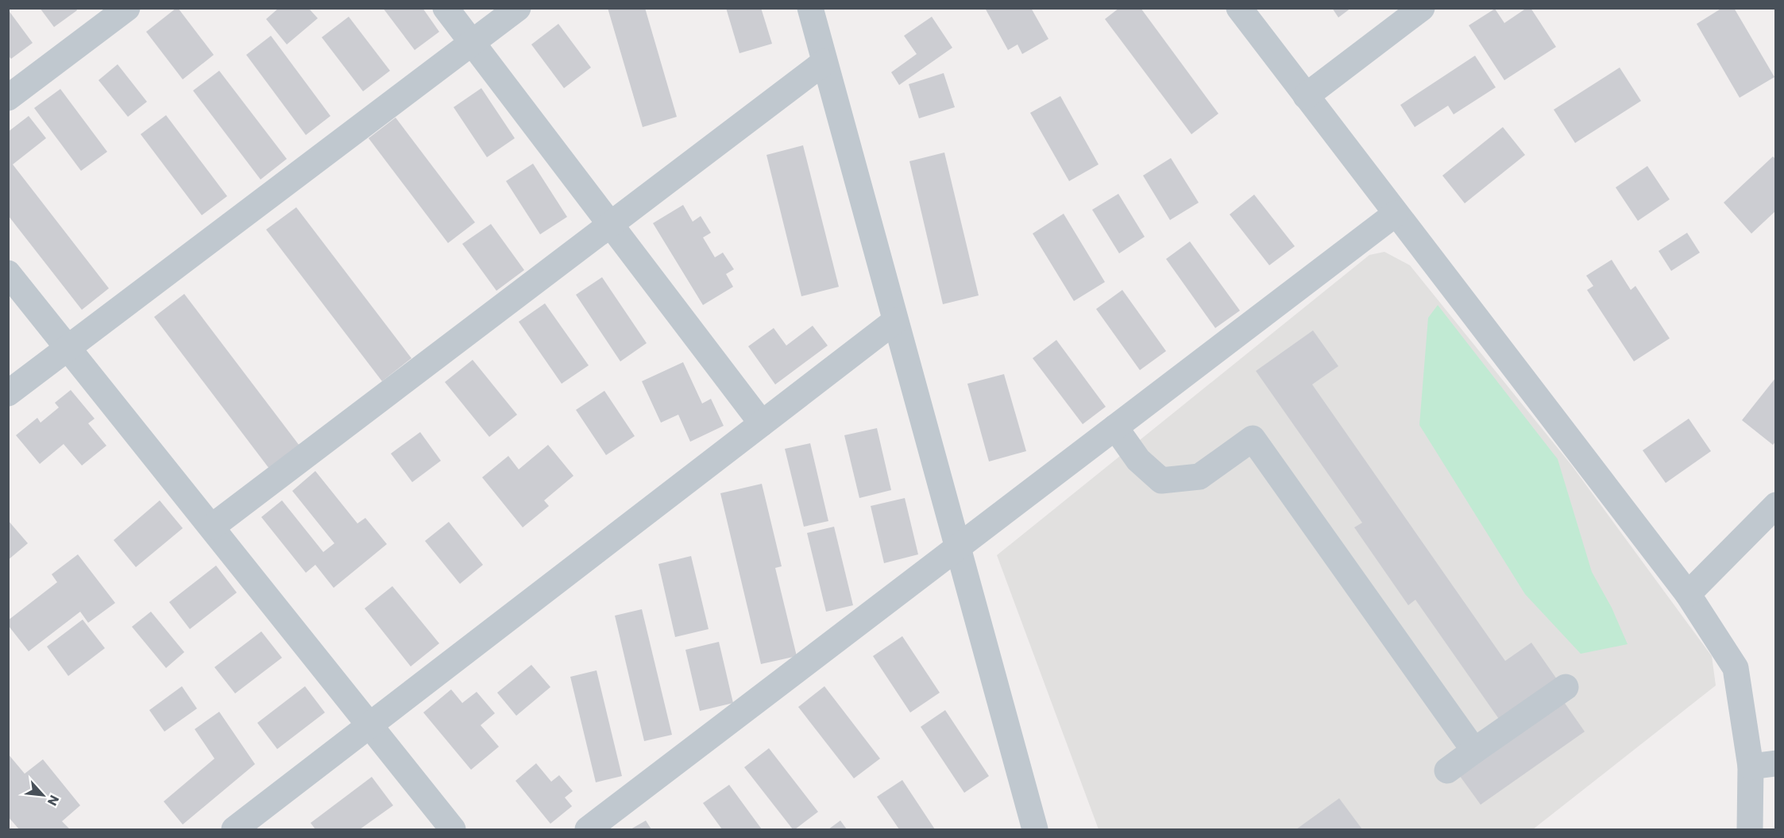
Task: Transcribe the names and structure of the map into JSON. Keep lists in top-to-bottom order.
{
  "north": "bottom right"
}
